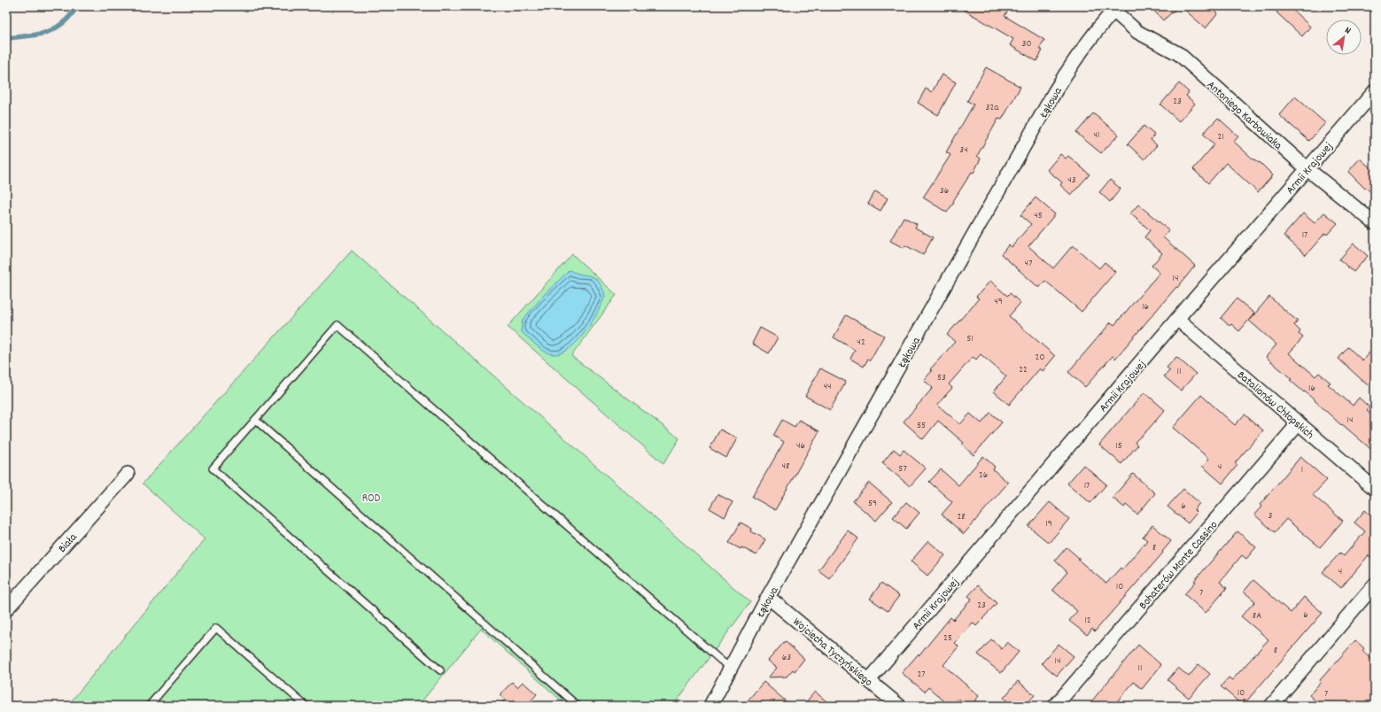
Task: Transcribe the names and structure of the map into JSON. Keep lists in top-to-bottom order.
{
  "streets": {
    "street": [
      "Łąkowa",
      "Antoniego Karbowiaka",
      "Armii Krajowej",
      "Batalionów Chłopskich",
      "Biała",
      "Bohaterów Monte Cassino",
      "Wojciecha Tyczyńskiego"
    ]
  },
  "crossings": [
    ["Łąkowa", "Antoniego Karbowiaka"],
    ["Łąkowa", "Wojciecha Tyczyńskiego"],
    ["Antoniego Karbowiaka", "Armii Krajowej"],
    ["Armii Krajowej", "Batalionów Chłopskich"],
    ["Armii Krajowej", "Wojciecha Tyczyńskiego"],
    ["Batalionów Chłopskich", "Bohaterów Monte Cassino"]
  ],
  "parks": ["ROD"],
  "house_numbers": [
    "30",
    "23",
    "32a",
    "41",
    "21",
    "34",
    "43",
    "36",
    "45",
    "17",
    "47",
    "14",
    "49",
    "16",
    "51",
    "42",
    "20",
    "22",
    "11",
    "53",
    "44",
    "16",
    "14",
    "55",
    "46",
    "15",
    "48",
    "4",
    "57",
    "1",
    "26",
    "17",
    "59",
    "6",
    "3",
    "28",
    "19",
    "8",
    "4",
    "10",
    "7",
    "23",
    "6",
    "8A",
    "12",
    "25",
    "8",
    "63",
    "14",
    "11",
    "27",
    "10",
    "7"
  ],
  "north": "top right"
}
